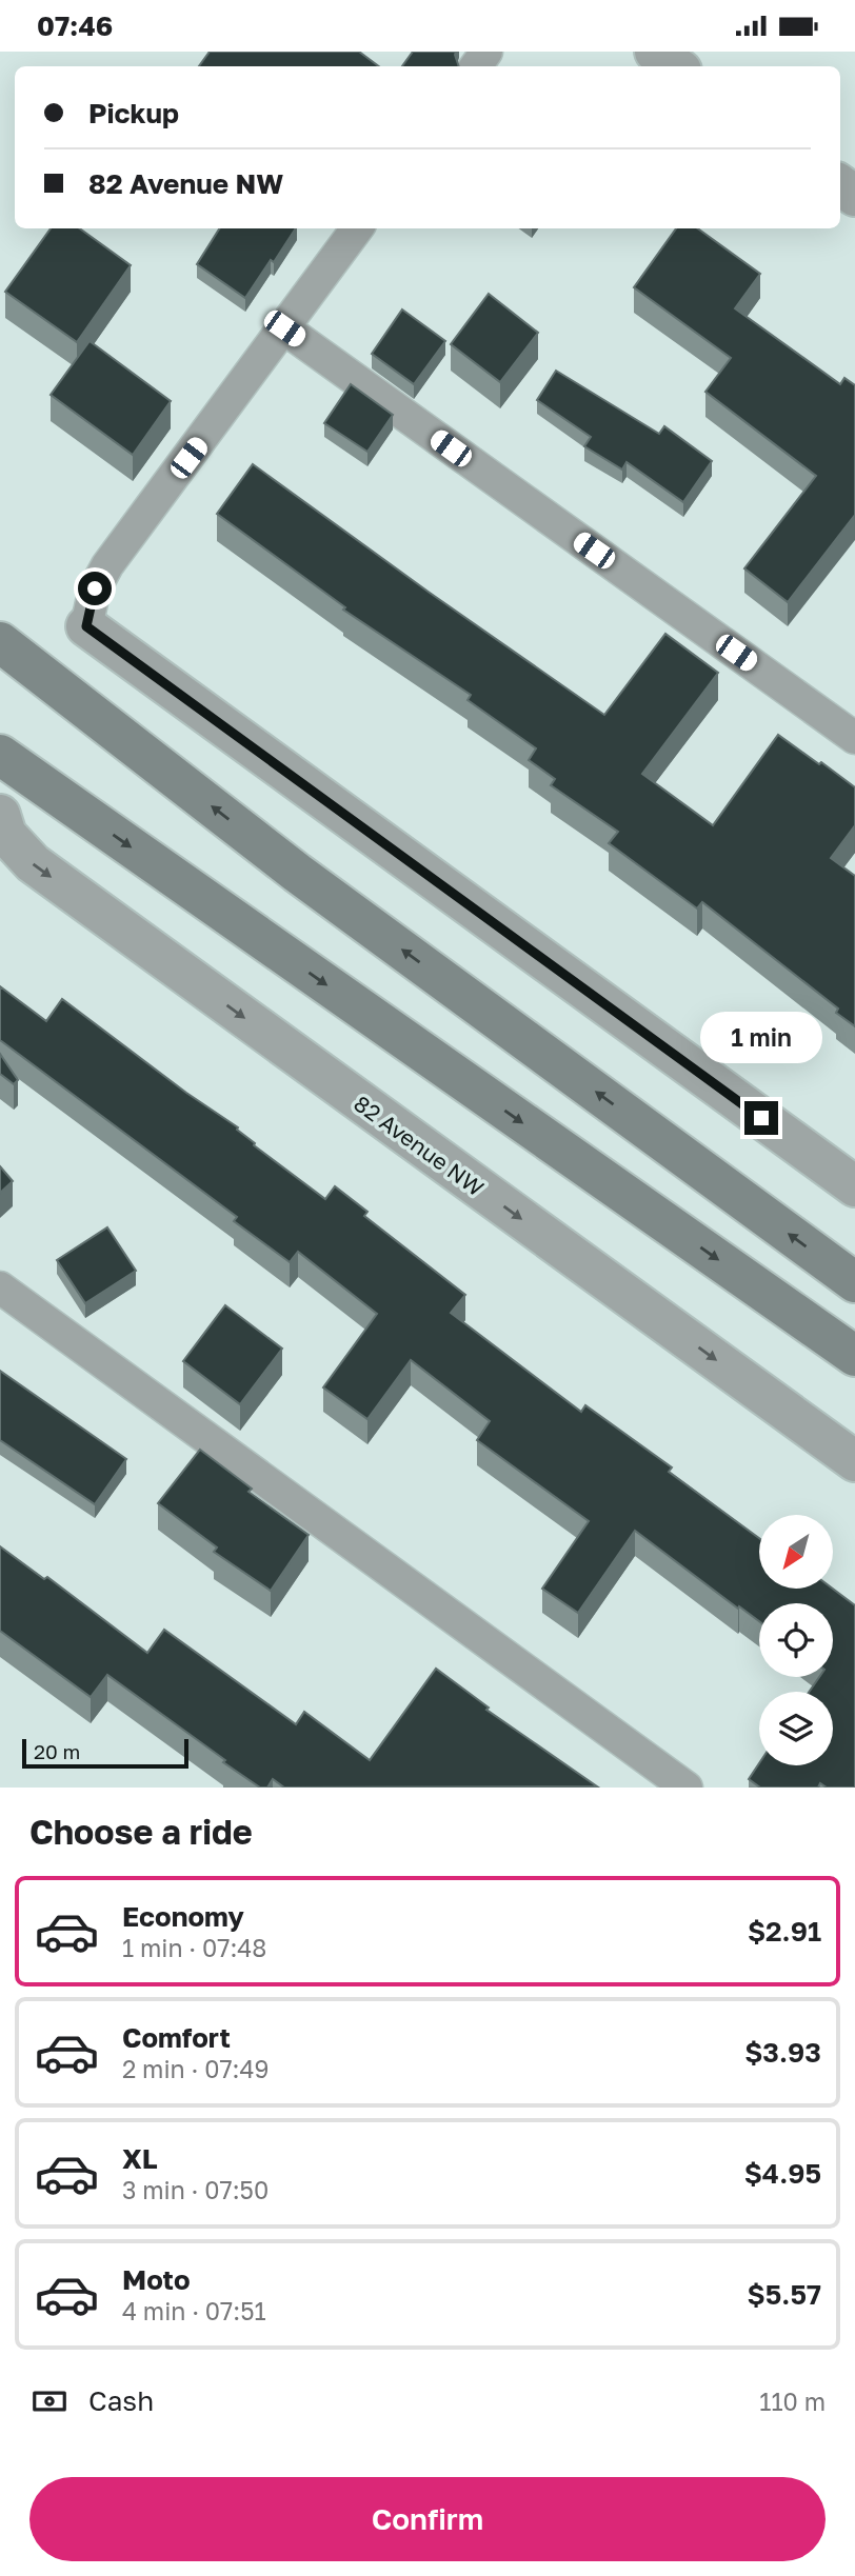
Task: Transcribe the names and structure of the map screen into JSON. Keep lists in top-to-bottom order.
{
  "streets": {
    "street": ["82 Avenue NW"]
  },
  "scale_bar": "20 m",
  "north": "bottom left",
  "page": {
    "status": "07:46",
    "banner": ["Pickup", "82 Avenue NW"],
    "bubble": "1 min",
    "scale": "20 m",
    "heading": "Choose a ride",
    "list": [
      {
        "name": "Economy",
        "note": "1 min · 07:48",
        "value": "$2.91"
      },
      {
        "name": "Comfort",
        "note": "2 min · 07:49",
        "value": "$3.93"
      },
      {
        "name": "XL",
        "note": "3 min · 07:50",
        "value": "$4.95"
      },
      {
        "name": "Moto",
        "note": "4 min · 07:51",
        "value": "$5.57"
      }
    ],
    "pay": ["Cash", "110 m"],
    "buttons": "Confirm"
  }
}
